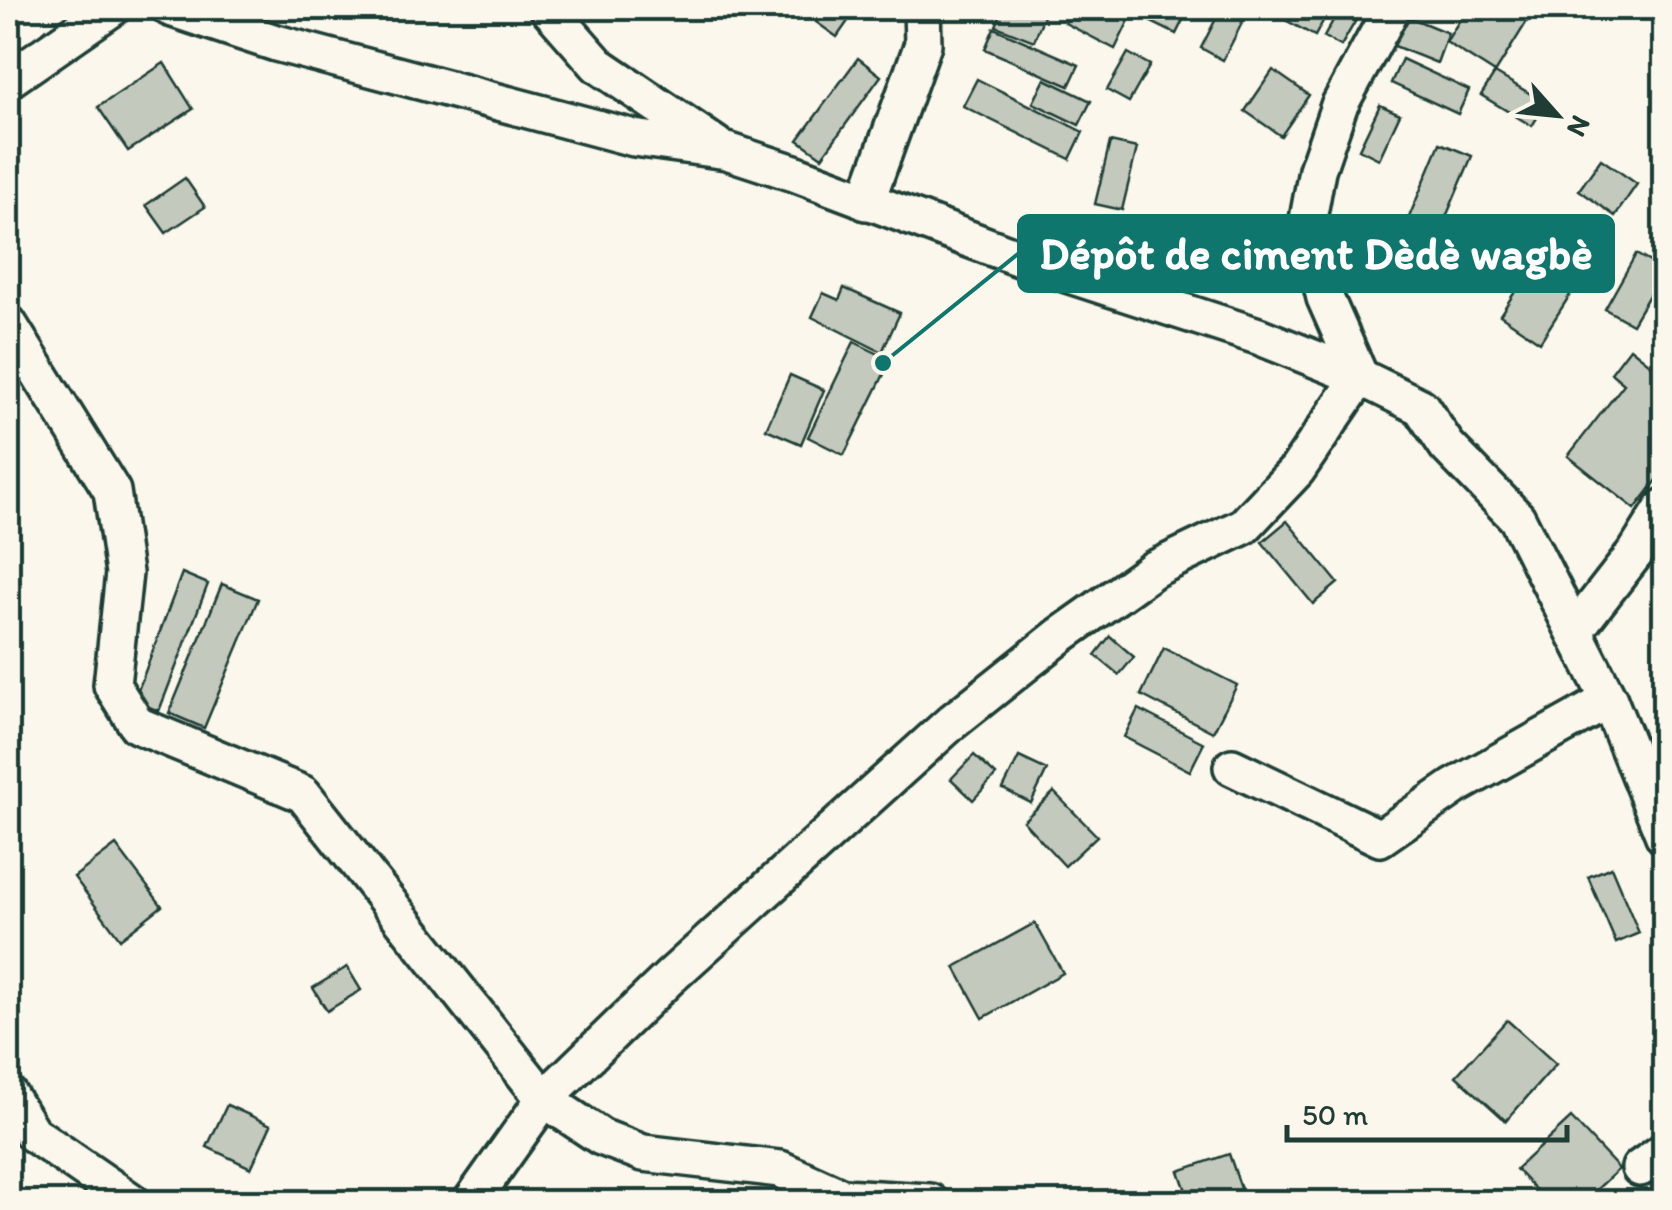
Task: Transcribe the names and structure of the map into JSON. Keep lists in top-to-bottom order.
{
  "places": ["Dépôt de ciment Dèdè wagbè"],
  "scale_bar": "50 m",
  "north": "bottom right"
}
